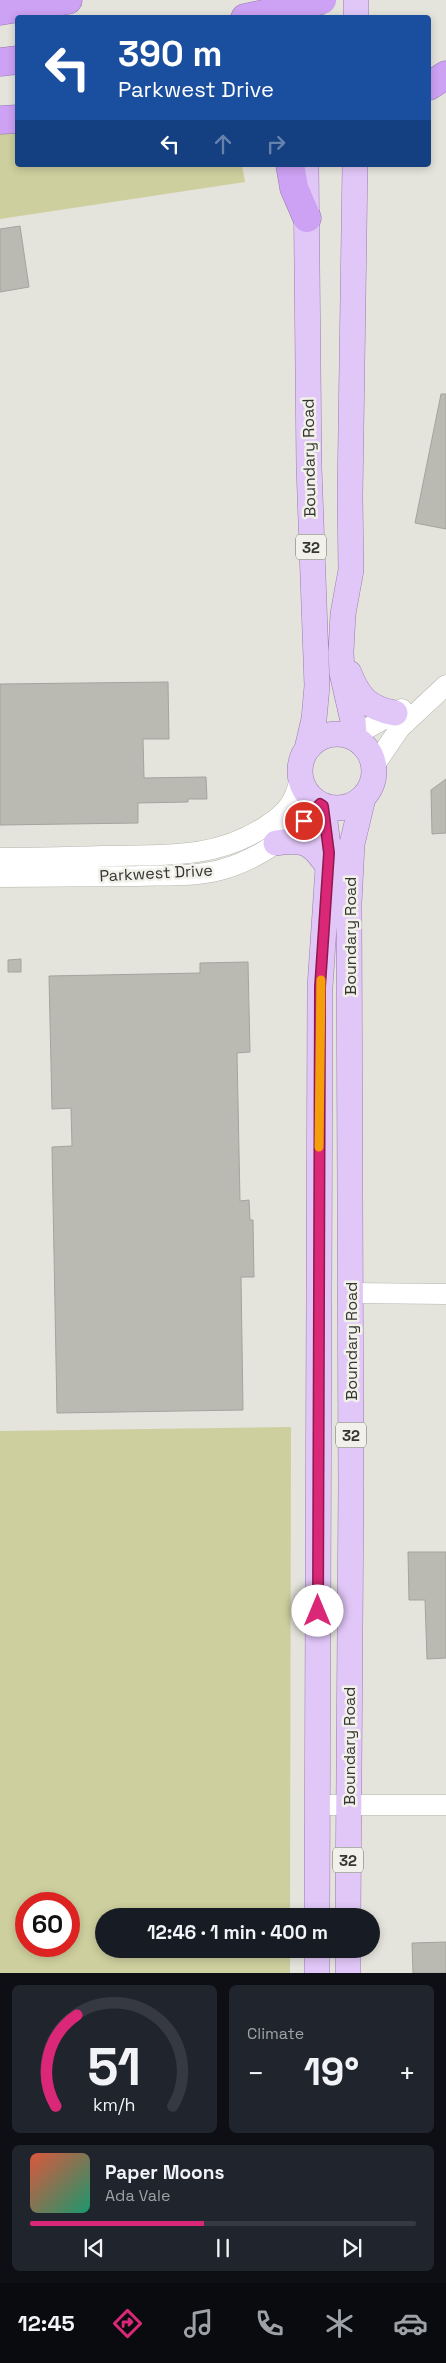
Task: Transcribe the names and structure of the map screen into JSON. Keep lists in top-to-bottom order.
{
  "streets": {
    "main road": ["Boundary Road", "32"],
    "street": ["Parkwest Drive"]
  },
  "crossings": [
    ["Boundary Road", "32"],
    ["Boundary Road", "Parkwest Drive"],
    ["32", "Parkwest Drive"]
  ],
  "page": {
    "turn": ["390 m", "Parkwest Drive"],
    "limit": "60",
    "trip": "12:46 · 1 min · 400 m",
    "tile": "Climate",
    "heat": ["−", "19°", "+"],
    "song": ["Paper Moons", "Ada Vale"],
    "tabs": "12:45",
    "gauge": ["51", "km/h"]
  }
}
